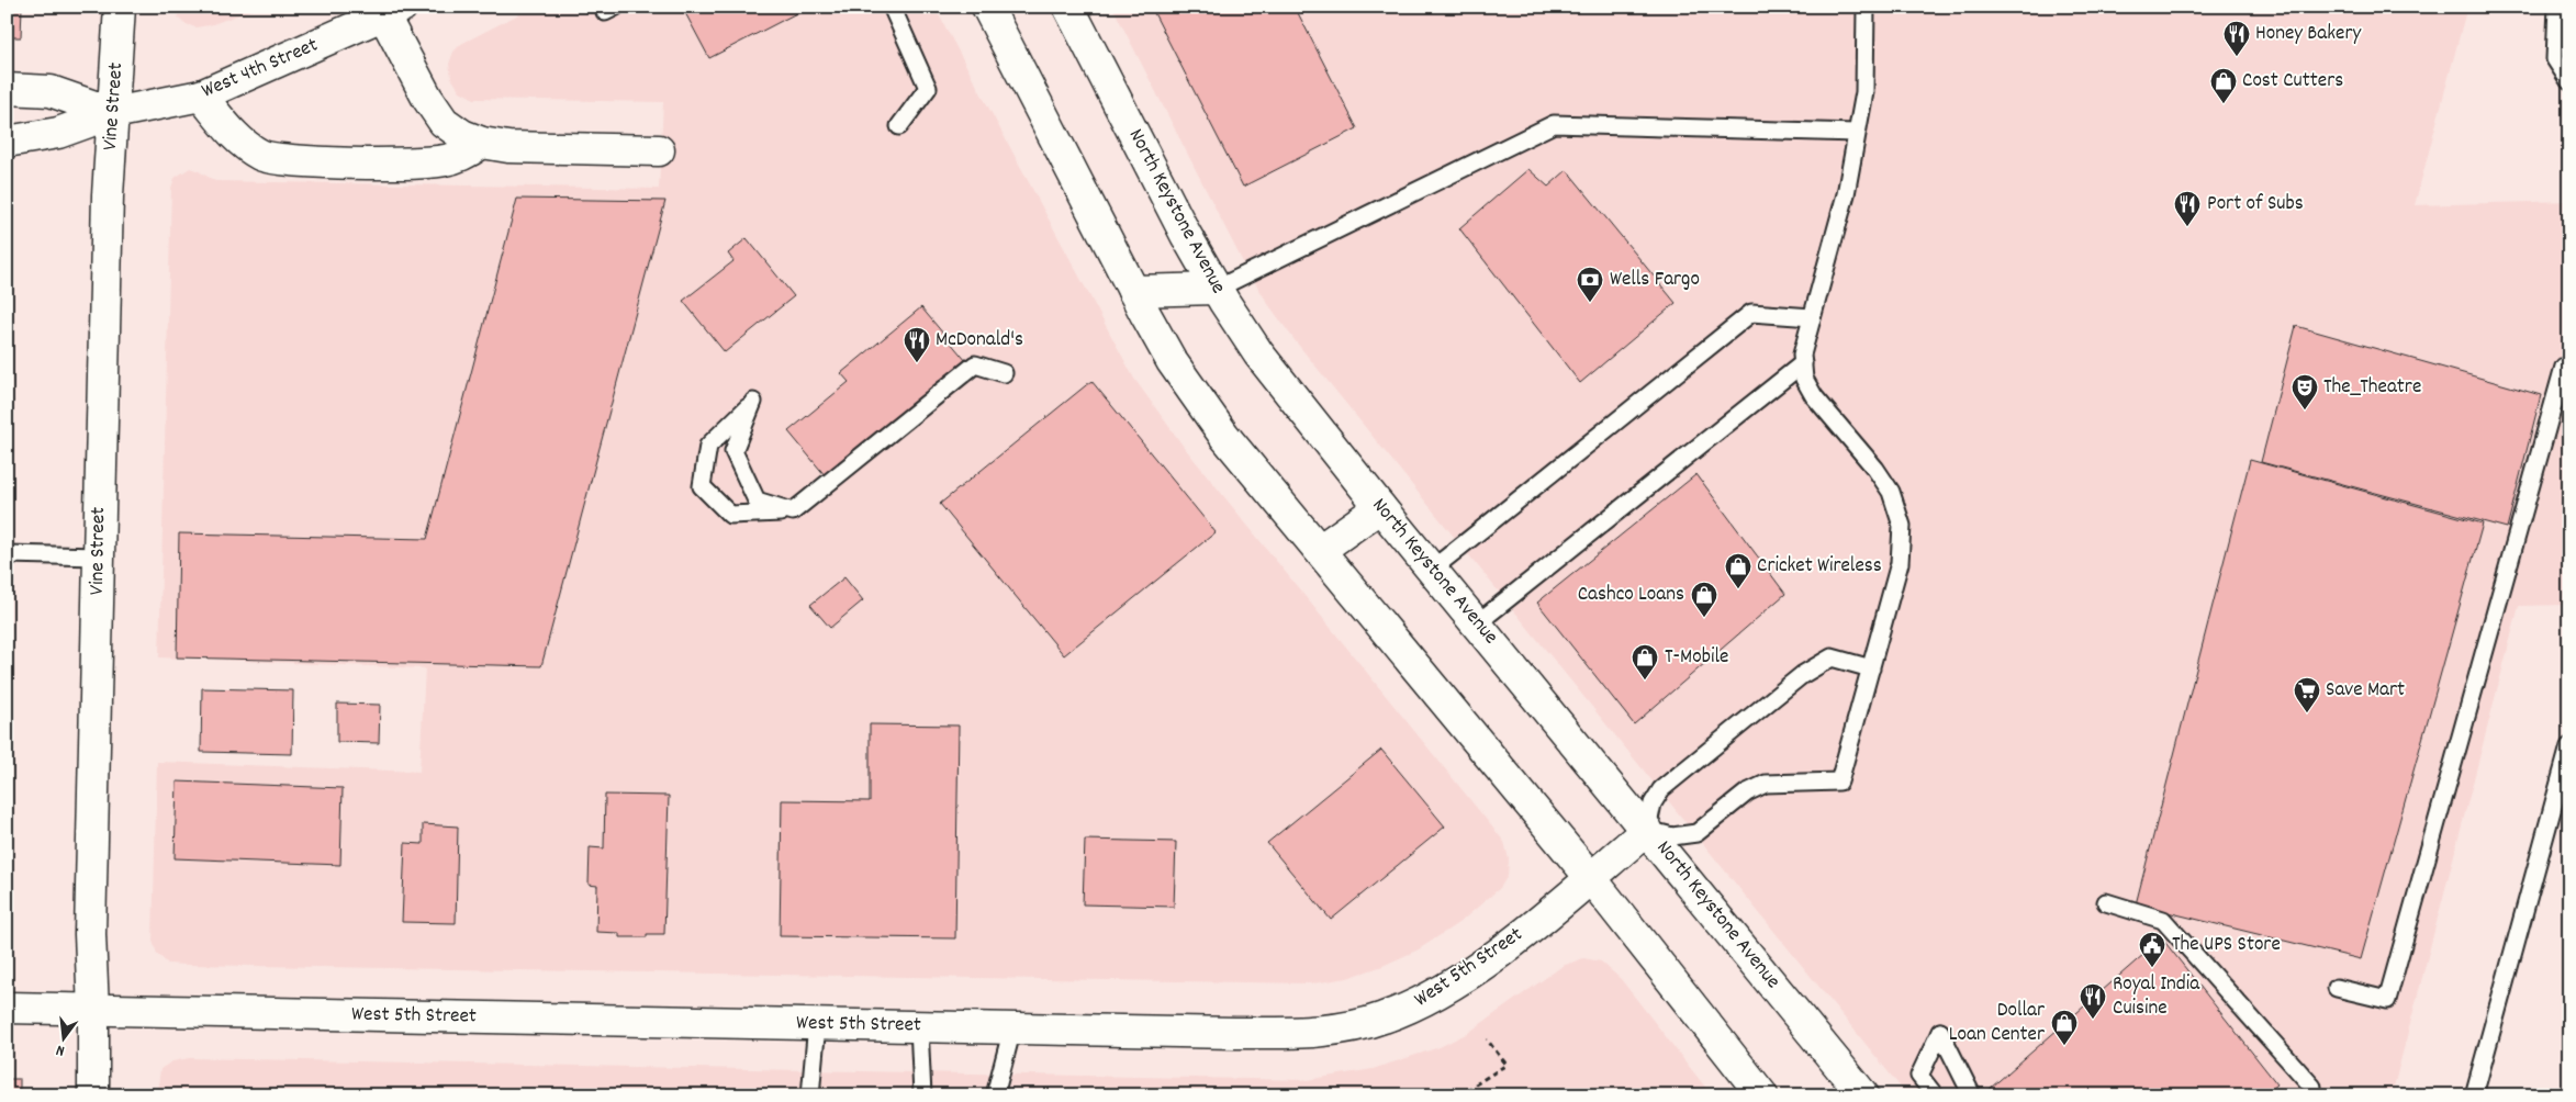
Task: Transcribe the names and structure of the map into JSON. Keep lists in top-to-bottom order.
{
  "streets": {
    "main road": [
      "West 4th Street",
      "Vine Street",
      "North Keystone Avenue",
      "West 5th Street"
    ]
  },
  "crossings": [
    ["West 4th Street", "Vine Street"],
    ["Vine Street", "West 5th Street"],
    ["North Keystone Avenue", "West 5th Street"]
  ],
  "places": {
    "restaurant": [
      "Honey Bakery",
      "Port of Subs",
      "McDonald's",
      "Royal India Cuisine"
    ],
    "shop": [
      "Cost Cutters",
      "Cricket Wireless",
      "Cashco Loans",
      "T-Mobile",
      "Dollar Loan Center"
    ],
    "bank": ["Wells Fargo"],
    "theatre": ["The_Theatre"],
    "supermarket": ["Save Mart"],
    "public building": ["The UPS Store"]
  },
  "north": "bottom"
}
